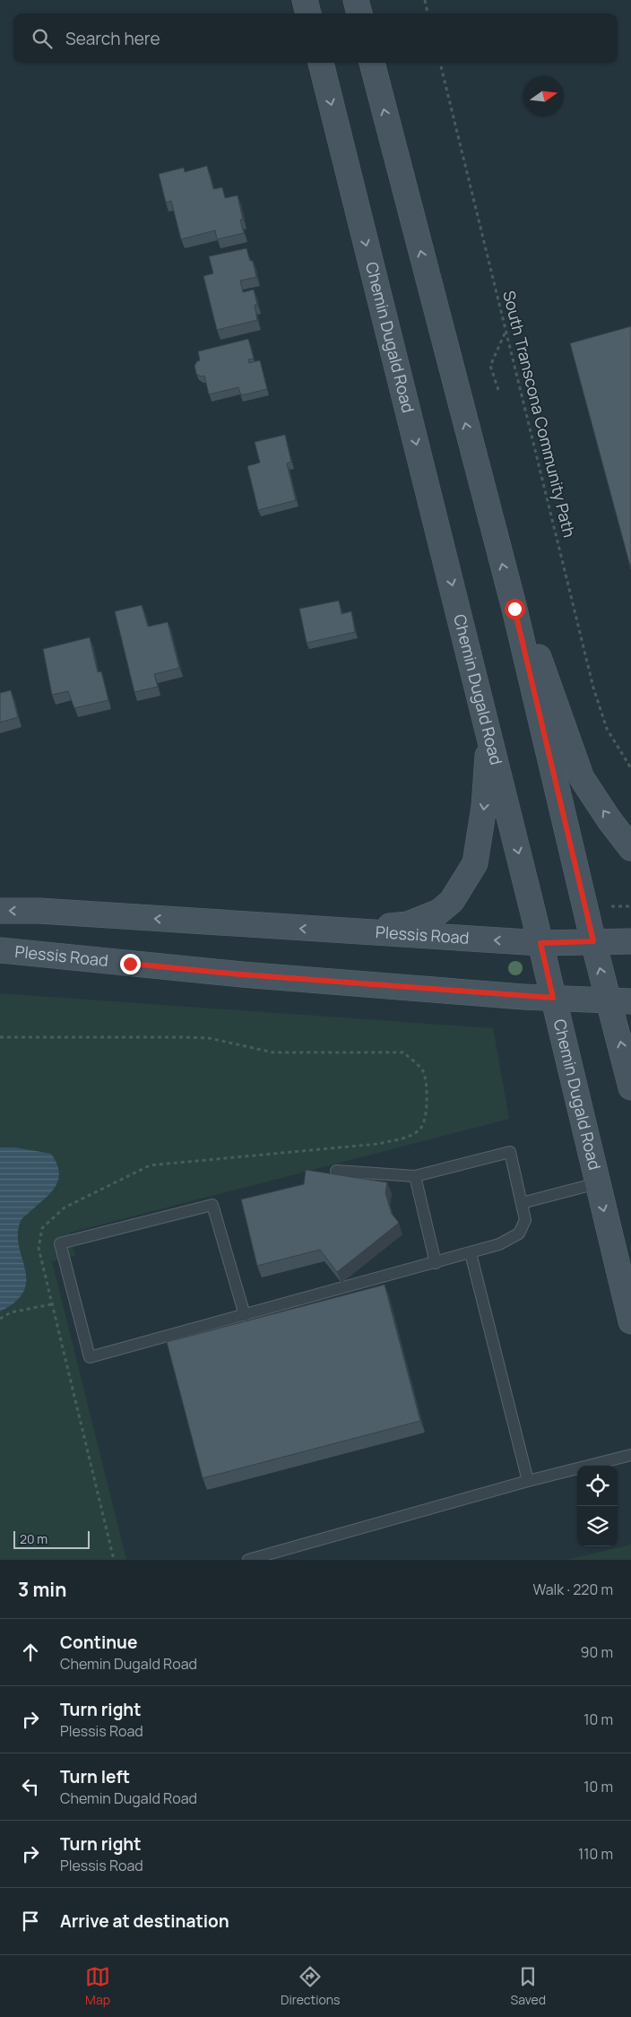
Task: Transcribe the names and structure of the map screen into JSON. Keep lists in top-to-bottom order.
{
  "streets": {
    "main road": ["Chemin Dugald Road", "Plessis Road"],
    "path": ["South Transcona Community Path"]
  },
  "crossings": [
    ["Chemin Dugald Road", "Plessis Road"]
  ],
  "scale_bar": "20 m",
  "north": "right",
  "page": {
    "search": "Search here",
    "scale": "20 m",
    "heading": ["3 min", "Walk · 220 m"],
    "list": [
      ["Continue", "Chemin Dugald Road", "90 m"],
      ["Turn right", "Plessis Road", "10 m"],
      ["Turn left", "Chemin Dugald Road", "10 m"],
      ["Turn right", "Plessis Road", "110 m"],
      "Arrive at destination"
    ],
    "nav": ["Map", "Directions", "Saved"]
  }
}
